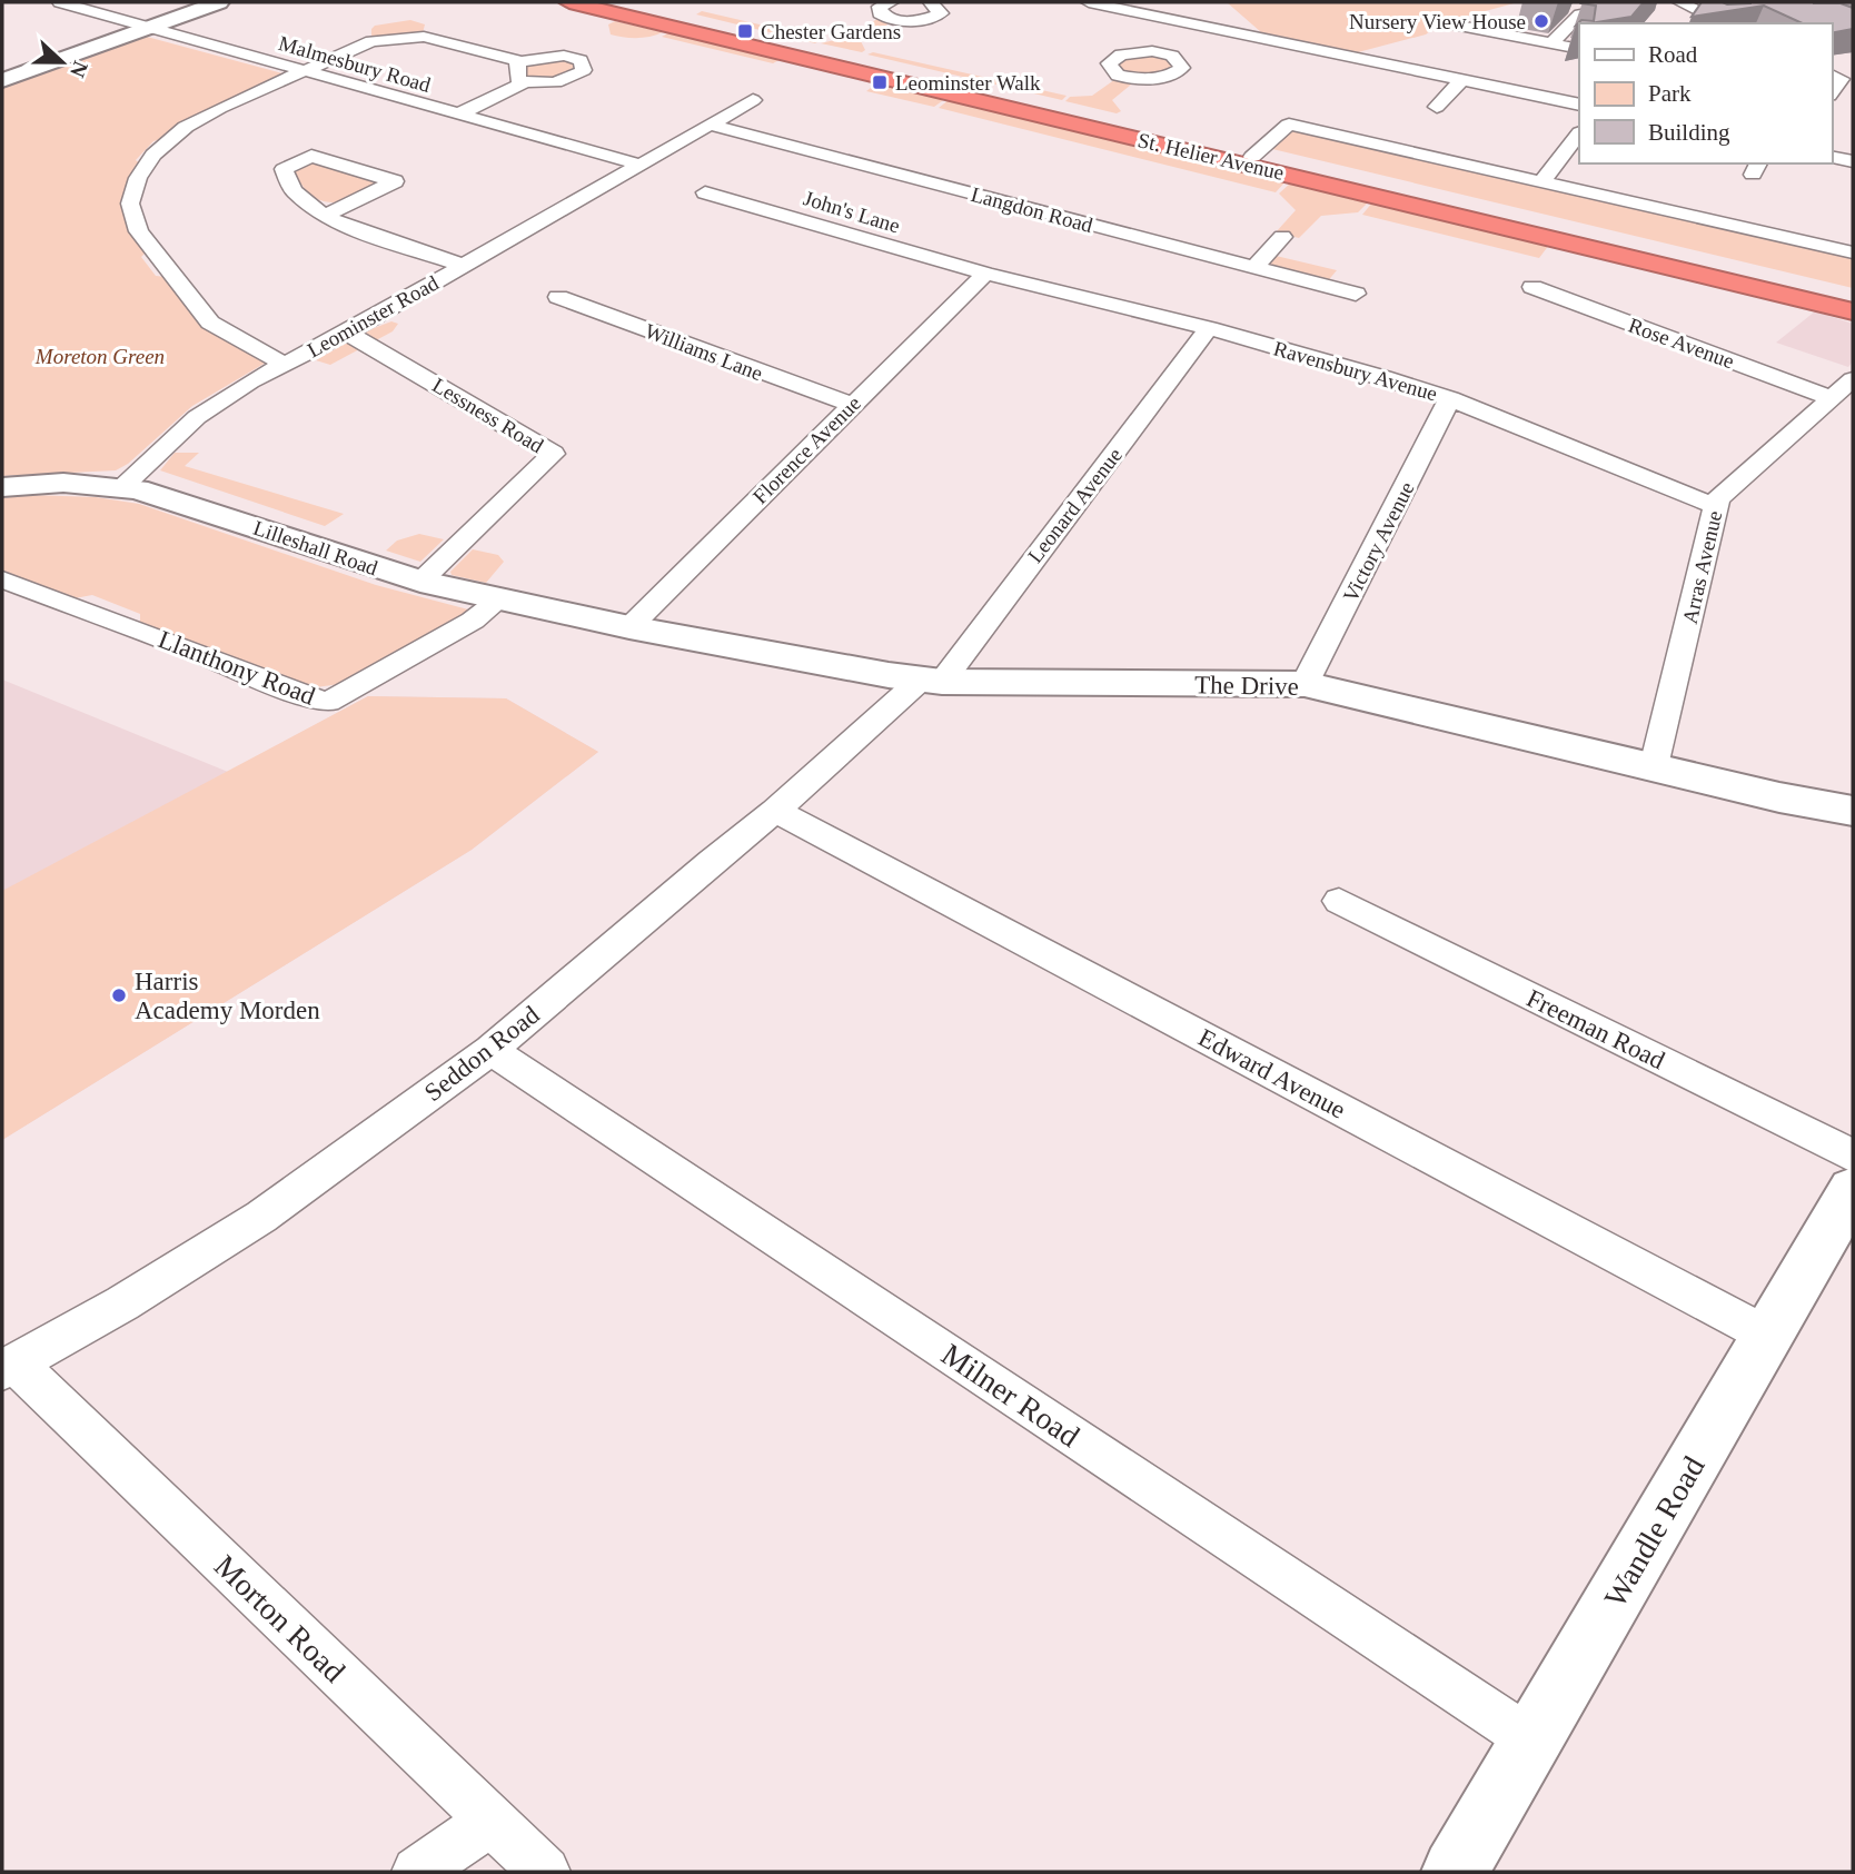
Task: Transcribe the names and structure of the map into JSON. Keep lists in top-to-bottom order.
{
  "streets": {
    "highway": ["St. Helier Avenue"],
    "street": [
      "Malmesbury Road",
      "Langdon Road",
      "John's Lane",
      "Leominster Road",
      "Rose Avenue",
      "Williams Lane",
      "Ravensbury Avenue",
      "Lessness Road",
      "Florence Avenue",
      "Leonard Avenue",
      "Victory Avenue",
      "Lilleshall Road",
      "Arras Avenue",
      "Llanthony Road",
      "The Drive",
      "Freeman Road",
      "Seddon Road",
      "Edward Avenue",
      "Milner Road",
      "Wandle Road",
      "Morton Road"
    ]
  },
  "crossings": [
    ["Malmesbury Road", "Leominster Road"],
    ["John's Lane", "Ravensbury Avenue"],
    ["John's Lane", "Florence Avenue"],
    ["Leominster Road", "Lessness Road"],
    ["Leominster Road", "Lilleshall Road"],
    ["Rose Avenue", "Arras Avenue"],
    ["Williams Lane", "Florence Avenue"],
    ["Ravensbury Avenue", "Florence Avenue"],
    ["Ravensbury Avenue", "Leonard Avenue"],
    ["Ravensbury Avenue", "Victory Avenue"],
    ["Ravensbury Avenue", "Arras Avenue"],
    ["Lessness Road", "Lilleshall Road"],
    ["Florence Avenue", "Lilleshall Road"],
    ["Florence Avenue", "The Drive"],
    ["Leonard Avenue", "The Drive"],
    ["Leonard Avenue", "Seddon Road"],
    ["Victory Avenue", "The Drive"],
    ["Lilleshall Road", "Llanthony Road"],
    ["Lilleshall Road", "The Drive"],
    ["Arras Avenue", "The Drive"],
    ["The Drive", "Seddon Road"],
    ["Seddon Road", "Edward Avenue"],
    ["Seddon Road", "Milner Road"],
    ["Seddon Road", "Morton Road"],
    ["Edward Avenue", "Wandle Road"],
    ["Milner Road", "Wandle Road"]
  ],
  "parks": ["Moreton Green"],
  "places": {
    "other": ["Nursery View House", "Harris Academy Morden"],
    "transit": ["Chester Gardens", "Leominster Walk"]
  },
  "legend": ["Road", "Park", "Building"],
  "north": "right"
}
